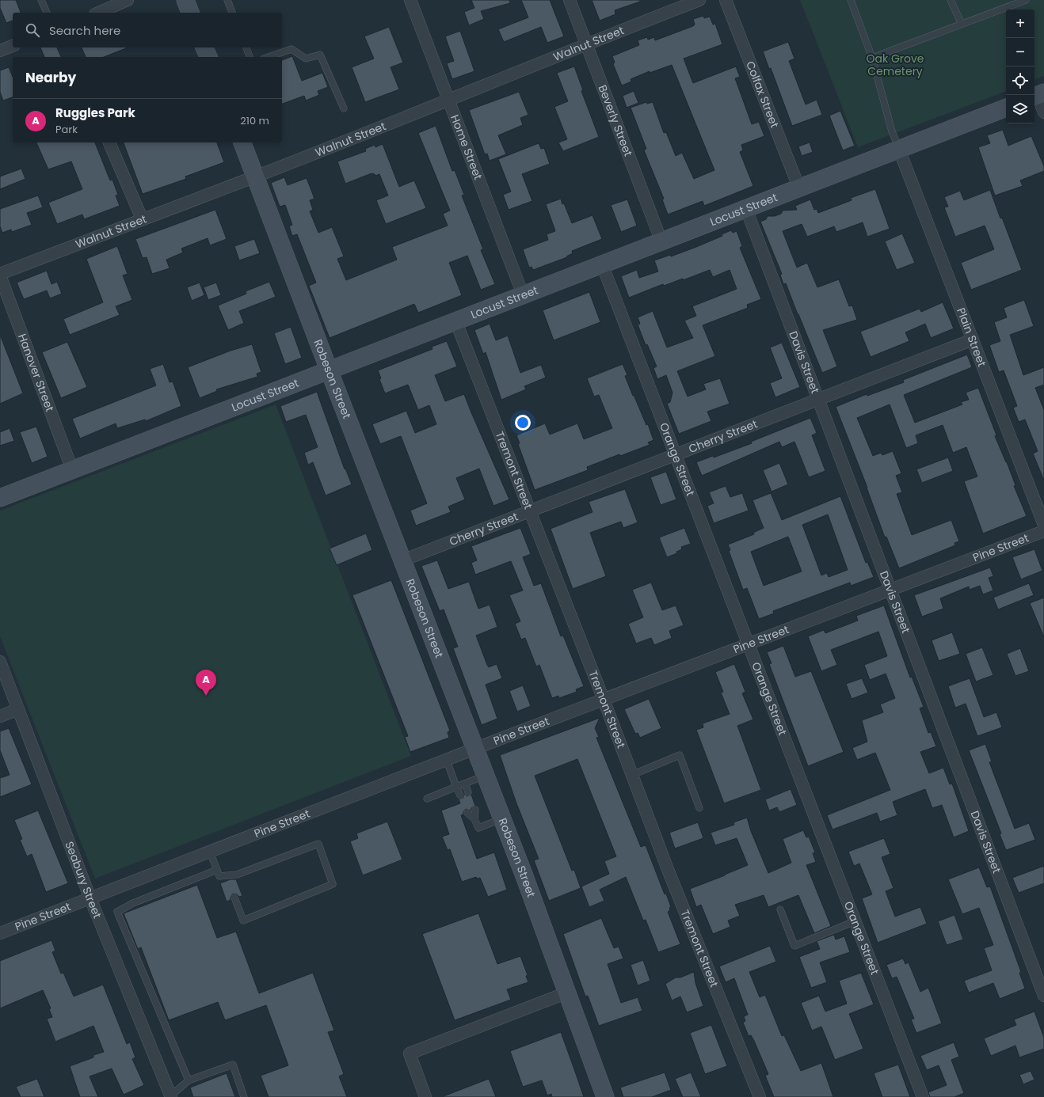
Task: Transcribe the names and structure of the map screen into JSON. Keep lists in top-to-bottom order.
{
  "streets": {
    "street": [
      "Walnut Street",
      "Colfax Street",
      "Beverly Street",
      "Home Street",
      "Locust Street",
      "Plain Street",
      "Davis Street",
      "Hanover Street",
      "Robeson Street",
      "Cherry Street",
      "Orange Street",
      "Tremont Street",
      "Pine Street",
      "Seabury Street"
    ]
  },
  "crossings": [
    ["Walnut Street", "Beverly Street"],
    ["Walnut Street", "Home Street"],
    ["Walnut Street", "Hanover Street"],
    ["Walnut Street", "Robeson Street"],
    ["Colfax Street", "Locust Street"],
    ["Beverly Street", "Locust Street"],
    ["Home Street", "Locust Street"],
    ["Locust Street", "Plain Street"],
    ["Locust Street", "Davis Street"],
    ["Locust Street", "Hanover Street"],
    ["Locust Street", "Robeson Street"],
    ["Locust Street", "Orange Street"],
    ["Locust Street", "Tremont Street"],
    ["Plain Street", "Cherry Street"],
    ["Davis Street", "Cherry Street"],
    ["Davis Street", "Pine Street"],
    ["Robeson Street", "Cherry Street"],
    ["Robeson Street", "Pine Street"],
    ["Cherry Street", "Orange Street"],
    ["Cherry Street", "Tremont Street"],
    ["Orange Street", "Pine Street"],
    ["Tremont Street", "Pine Street"],
    ["Pine Street", "Seabury Street"]
  ],
  "parks": ["Oak Grove Cemetery"],
  "page": {
    "map_buttons": ["+", "−"],
    "search": "Search here",
    "heading": "Nearby",
    "list": [
      {
        "mark": "A",
        "name": "Ruggles Park",
        "note": "Park",
        "value": "210 m"
      }
    ],
    "pins": "A"
  }
}
